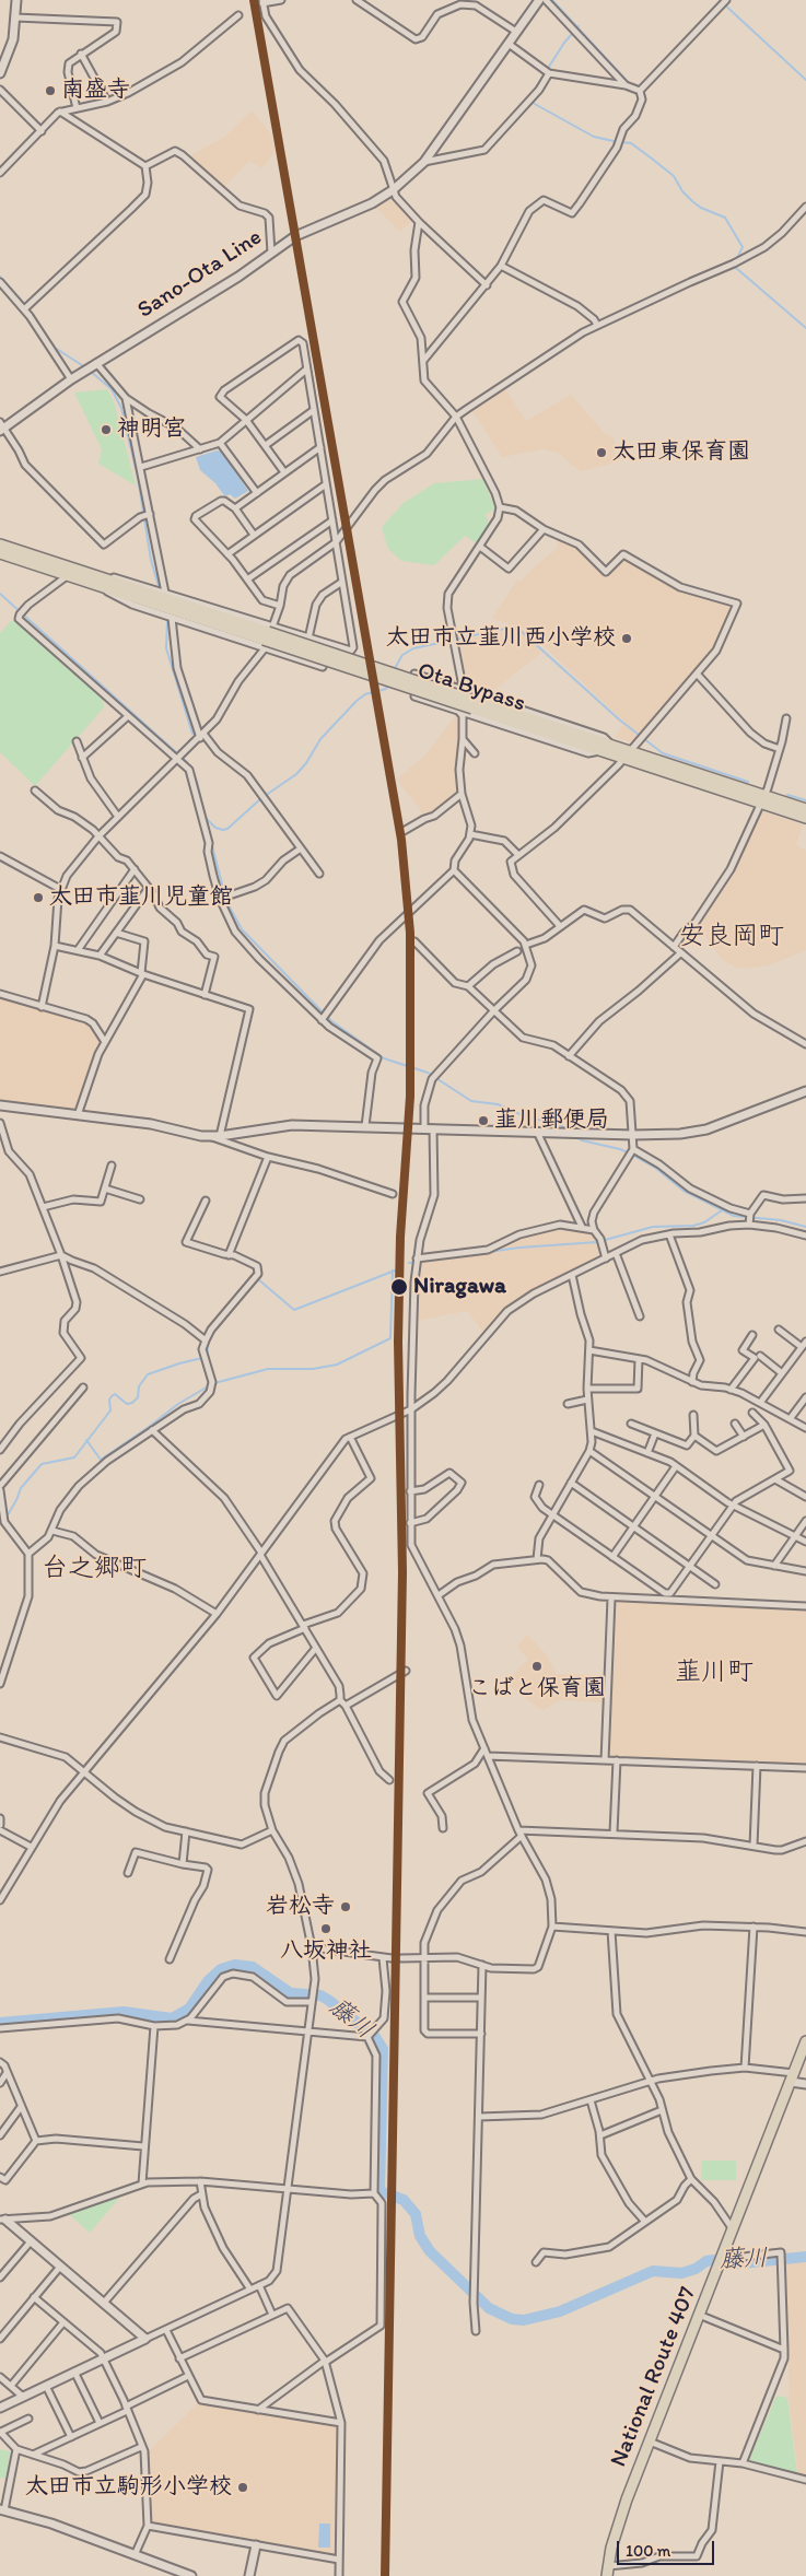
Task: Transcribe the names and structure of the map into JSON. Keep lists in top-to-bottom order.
{
  "streets": {
    "highway": ["Ota Bypass", "National Route 407"],
    "street": ["Sano-Ota Line"]
  },
  "districts": ["安良岡町", "台之郷町", "韮川町"],
  "water": ["藤川"],
  "places": [
    "南盛寺",
    "神明宮",
    "太田東保育園",
    "太田市立韮川西小学校",
    "太田市韮川児童館",
    "韮川郵便局",
    "Niragawa",
    "こばと保育園",
    "岩松寺",
    "八坂神社",
    "太田市立駒形小学校"
  ],
  "scale_bar": "100 m"
}
